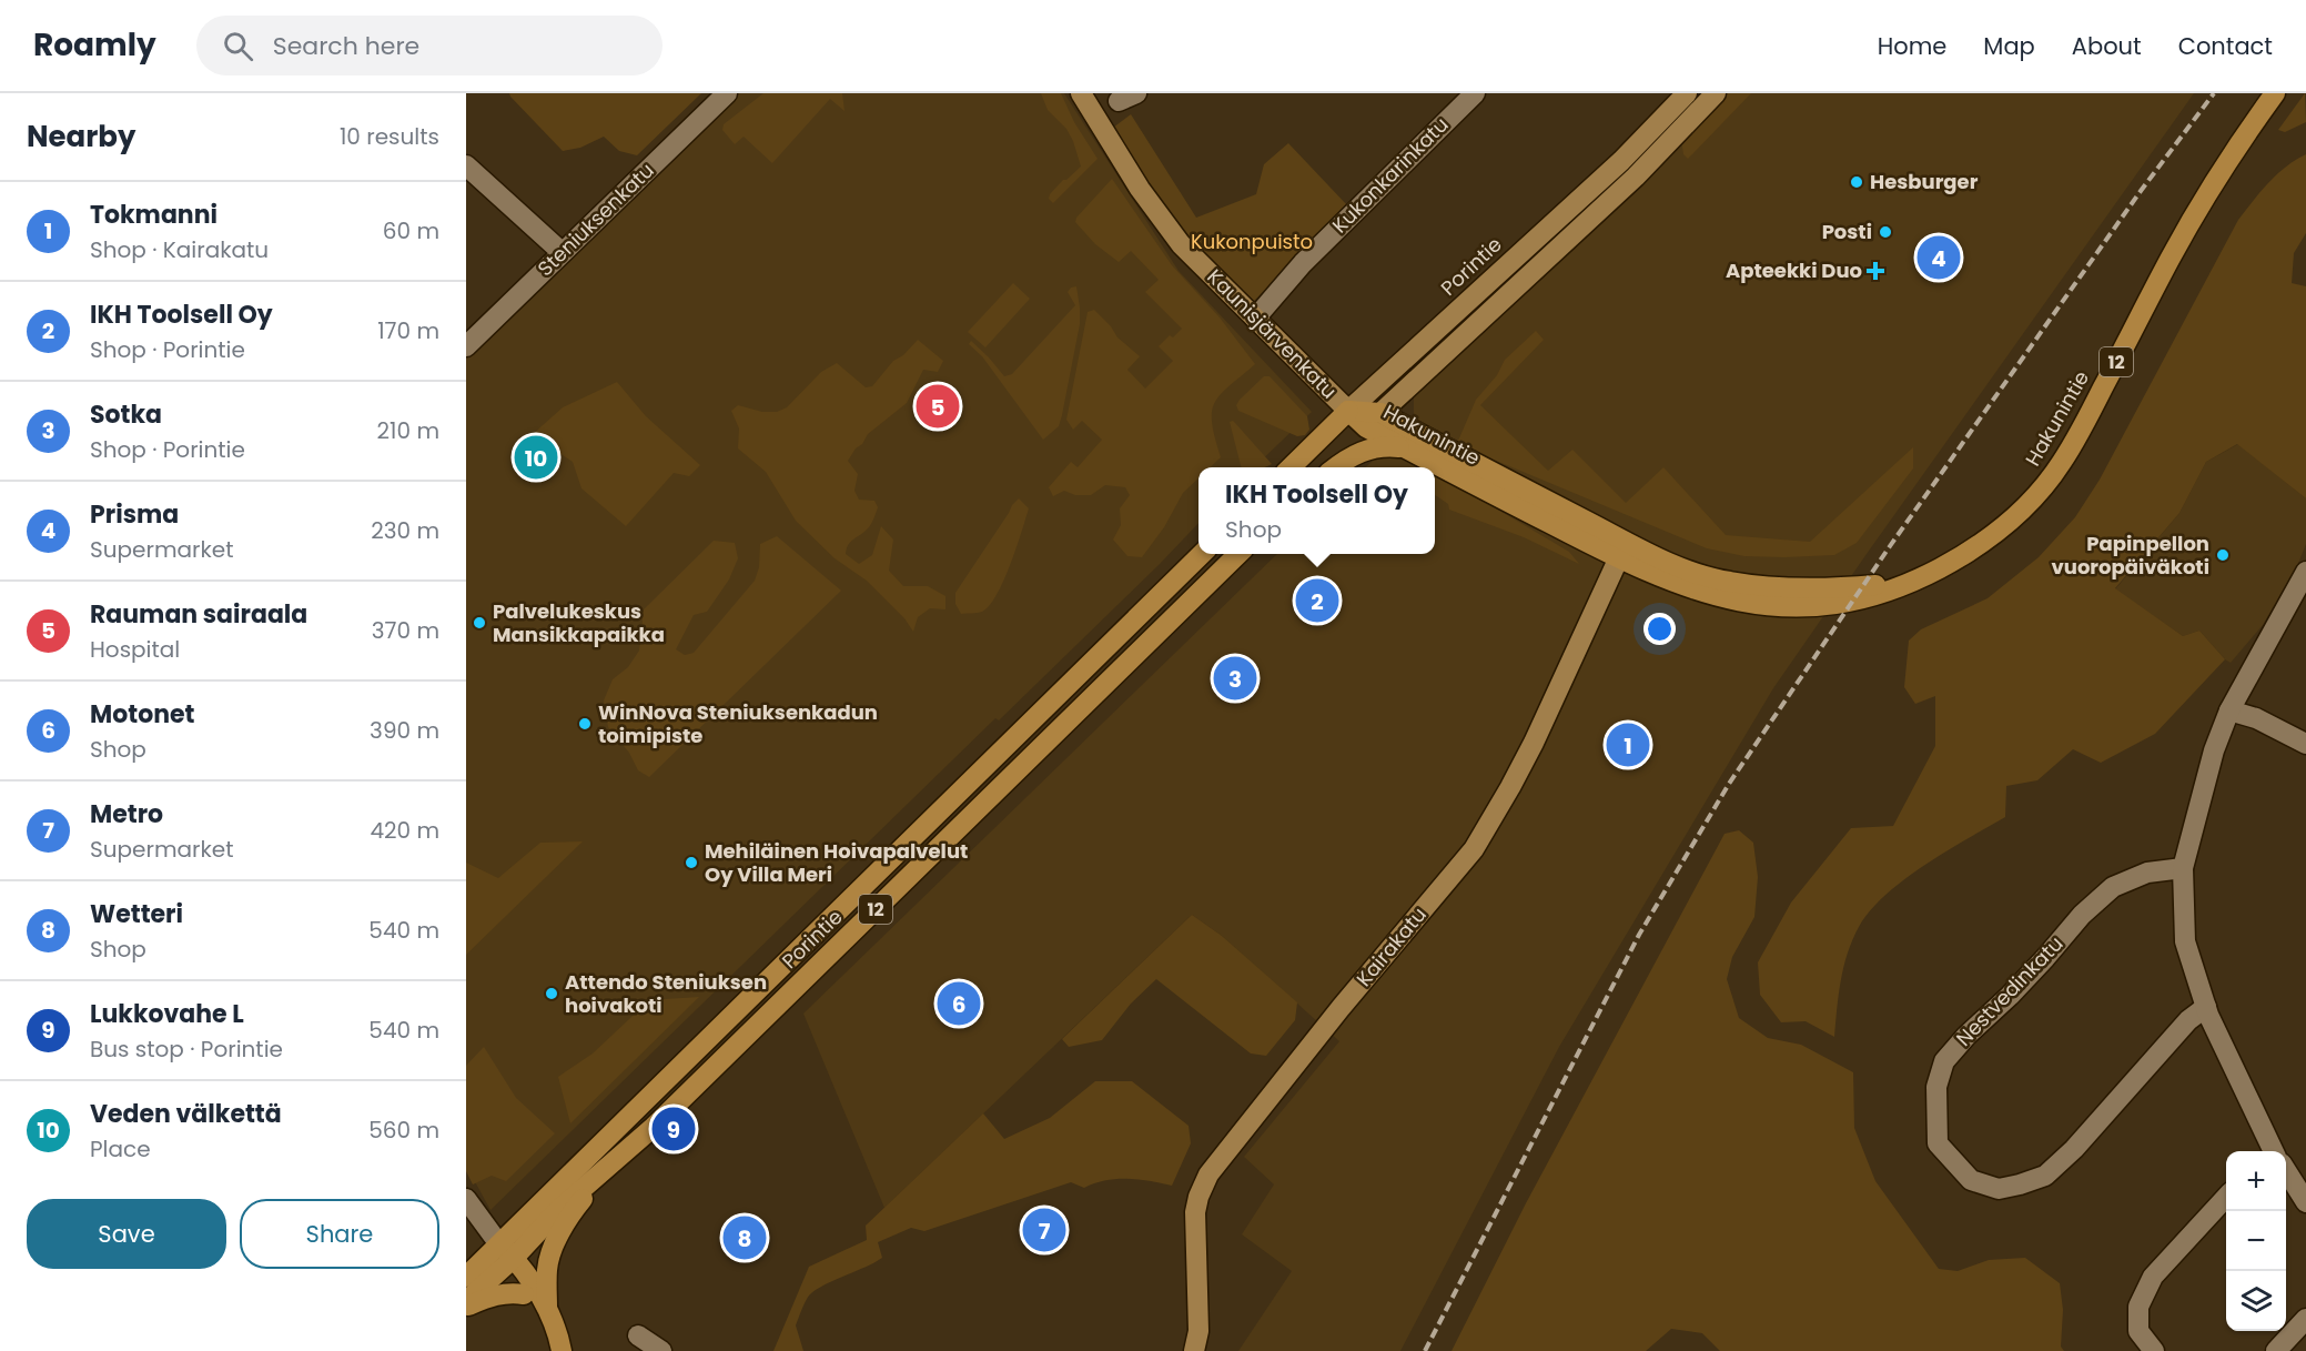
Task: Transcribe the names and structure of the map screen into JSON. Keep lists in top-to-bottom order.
{
  "streets": {
    "highway": ["Porintie", "12", "Hakunintie"],
    "main road": ["Kaunisjärvenkatu", "Kairakatu"],
    "street": ["Kukonkarinkatu", "Steniuksenkatu", "Nestvedinkatu"]
  },
  "crossings": [
    ["Kukonkarinkatu", "Kaunisjärvenkatu"],
    ["Porintie", "Kaunisjärvenkatu"],
    ["Porintie", "Hakunintie"],
    ["Kaunisjärvenkatu", "Hakunintie"],
    ["12", "Hakunintie"],
    ["Hakunintie", "Kairakatu"]
  ],
  "parks": ["Kukonpuisto"],
  "places": {
    "other": [
      "Hesburger",
      "Posti",
      "Papinpellon vuoropäiväkoti",
      "Palvelukeskus Mansikkapaikka",
      "WinNova Steniuksenkadun toimipiste",
      "Mehiläinen Hoivapalvelut Oy Villa Meri",
      "Attendo Steniuksen hoivakoti"
    ],
    "health": ["Apteekki Duo"]
  },
  "page": {
    "header": "Roamly",
    "search": "Search here",
    "nav": [
      "Home",
      "Map",
      "About",
      "Contact"
    ],
    "heading": ["Nearby", "10 results"],
    "list": [
      {
        "mark": "1",
        "name": "Tokmanni",
        "note": "Shop · Kairakatu",
        "value": "60 m"
      },
      {
        "mark": "2",
        "name": "IKH Toolsell Oy",
        "note": "Shop · Porintie",
        "value": "170 m"
      },
      {
        "mark": "3",
        "name": "Sotka",
        "note": "Shop · Porintie",
        "value": "210 m"
      },
      {
        "mark": "4",
        "name": "Prisma",
        "note": "Supermarket",
        "value": "230 m"
      },
      {
        "mark": "5",
        "name": "Rauman sairaala",
        "note": "Hospital",
        "value": "370 m"
      },
      {
        "mark": "6",
        "name": "Motonet",
        "note": "Shop",
        "value": "390 m"
      },
      {
        "mark": "7",
        "name": "Metro",
        "note": "Supermarket",
        "value": "420 m"
      },
      {
        "mark": "8",
        "name": "Wetteri",
        "note": "Shop",
        "value": "540 m"
      },
      {
        "mark": "9",
        "name": "Lukkovahe L",
        "note": "Bus stop · Porintie",
        "value": "540 m"
      },
      {
        "mark": "10",
        "name": "Veden välkettä",
        "note": "Place",
        "value": "560 m"
      }
    ],
    "pins": [
      "4",
      "5",
      "10",
      "2",
      "3",
      "1",
      "6",
      "9",
      "7",
      "8"
    ],
    "popup": ["IKH Toolsell Oy", "Shop"],
    "map_buttons": ["+", "−"],
    "buttons": ["Save", "Share"]
  }
}
